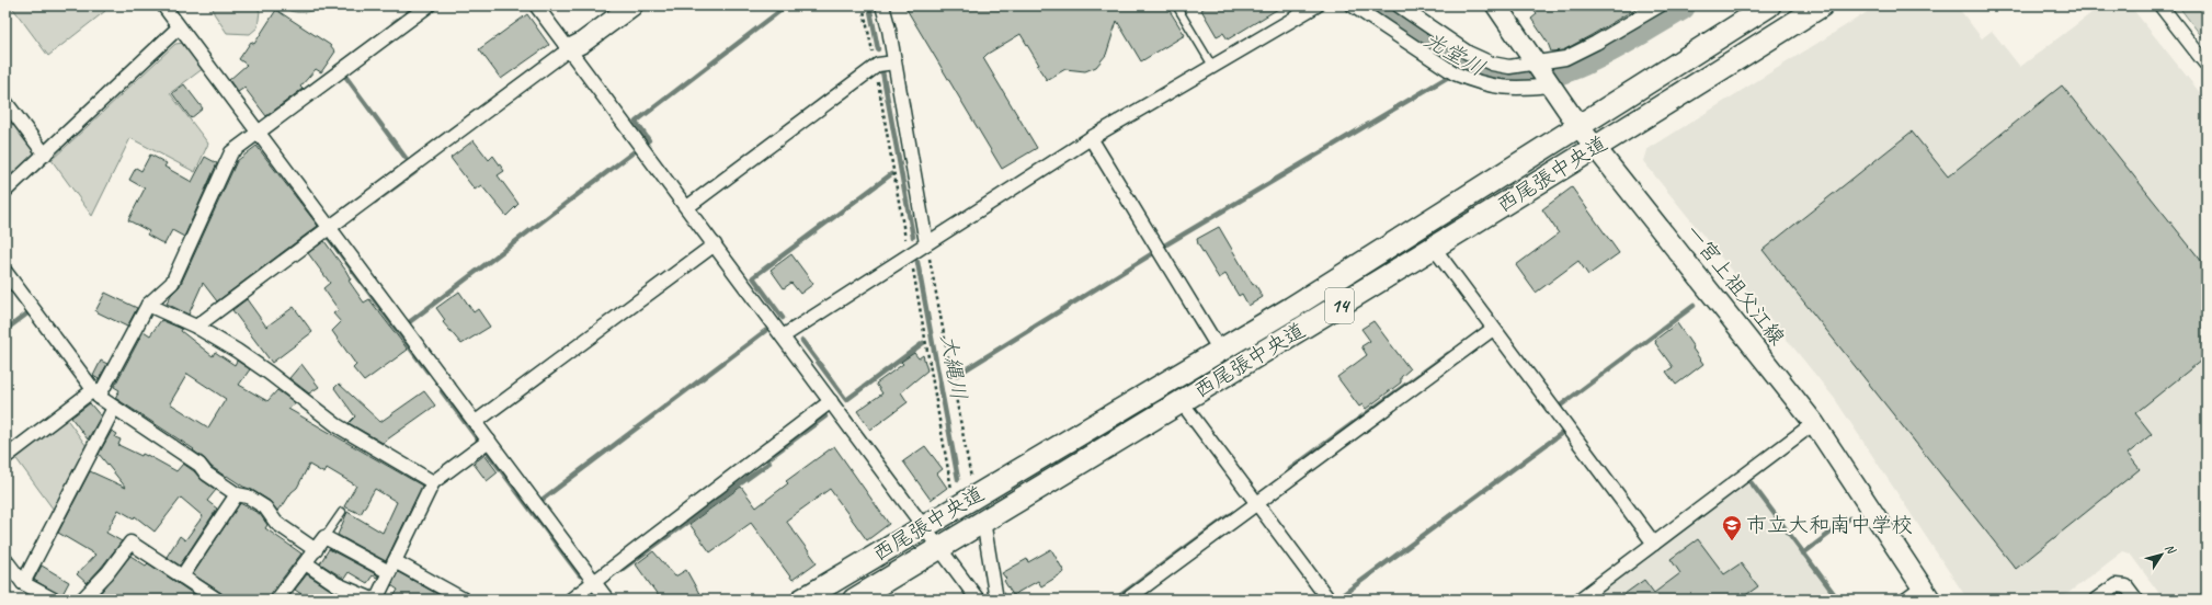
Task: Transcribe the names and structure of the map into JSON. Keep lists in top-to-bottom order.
{
  "streets": {
    "main road": ["西尾張中央道", "一宮上祖父江線", "14"]
  },
  "crossings": [
    ["西尾張中央道", "一宮上祖父江線"]
  ],
  "water": ["光堂川", "大縄川"],
  "places": {
    "school or university": ["市立大和南中学校"]
  },
  "north": "top right"
}
